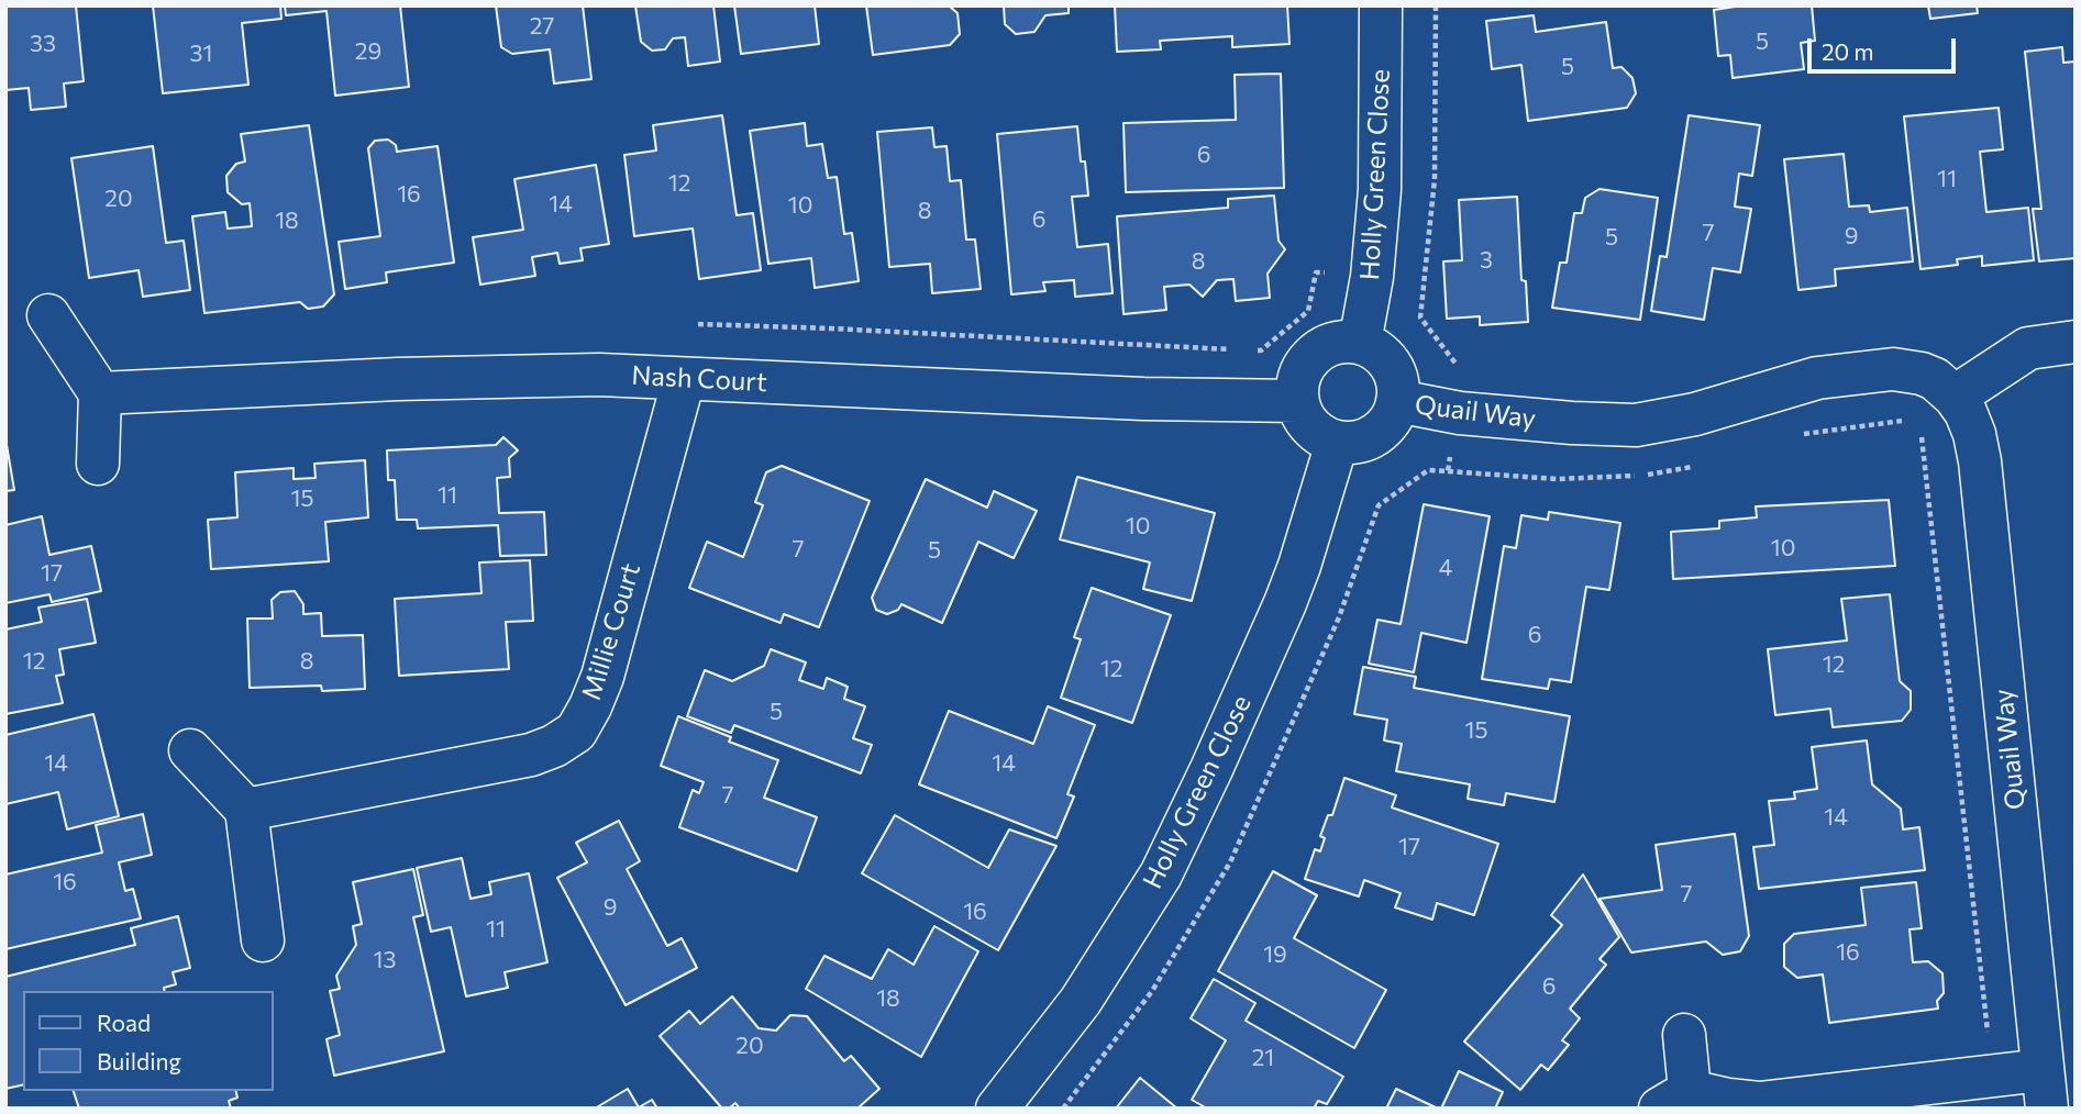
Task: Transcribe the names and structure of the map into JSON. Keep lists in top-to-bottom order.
{
  "streets": {
    "street": [
      "Holly Green Close",
      "Nash Court",
      "Quail Way",
      "Millie Court"
    ]
  },
  "crossings": [
    ["Holly Green Close", "Nash Court"],
    ["Holly Green Close", "Quail Way"],
    ["Nash Court", "Quail Way"],
    ["Nash Court", "Millie Court"]
  ],
  "house_numbers": [
    "27",
    "5",
    "33",
    "29",
    "31",
    "5",
    "6",
    "11",
    "12",
    "16",
    "20",
    "14",
    "10",
    "8",
    "6",
    "18",
    "7",
    "9",
    "5",
    "3",
    "8",
    "11",
    "15",
    "10",
    "10",
    "7",
    "5",
    "4",
    "17",
    "6",
    "12",
    "8",
    "12",
    "12",
    "5",
    "15",
    "14",
    "14",
    "7",
    "14",
    "17",
    "16",
    "7",
    "9",
    "16",
    "11",
    "16",
    "19",
    "13",
    "6",
    "18",
    "20",
    "21"
  ],
  "legend": ["Road", "Building"],
  "scale_bar": "20 m"
}
